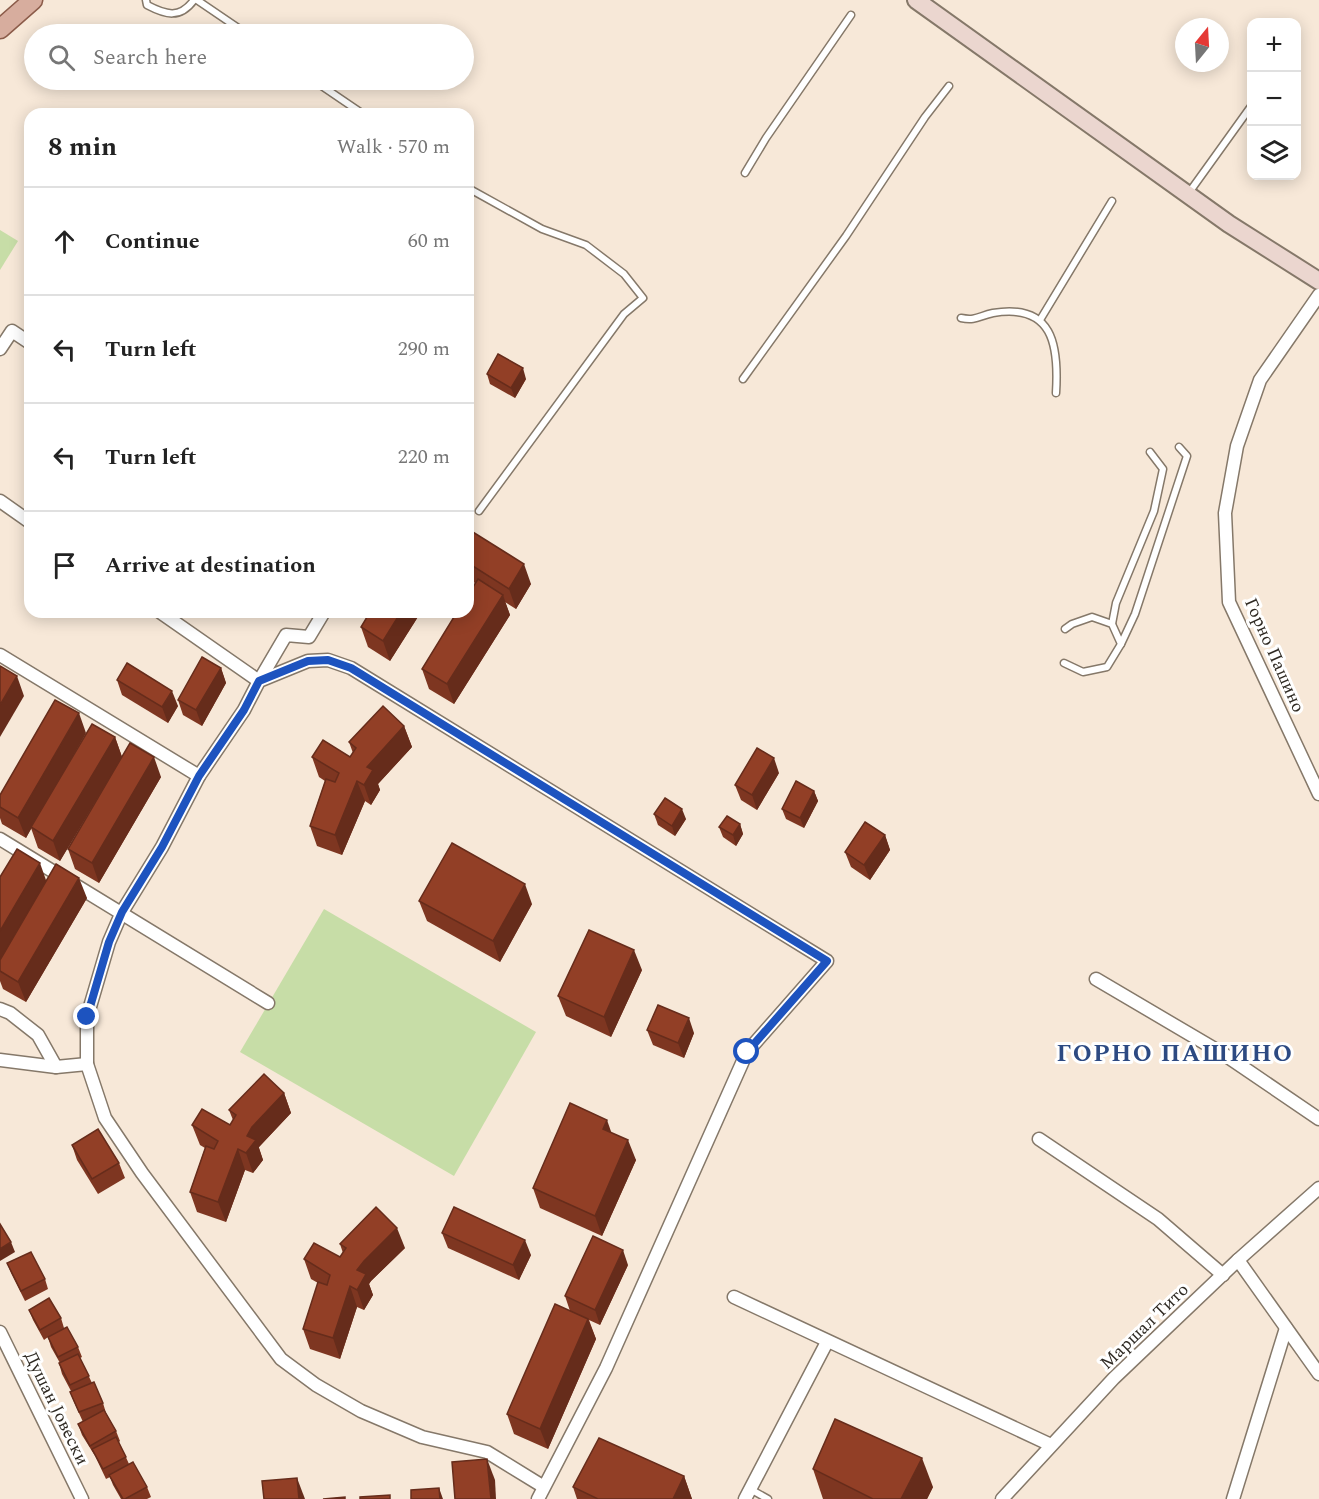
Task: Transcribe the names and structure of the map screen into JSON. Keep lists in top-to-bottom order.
{
  "streets": {
    "street": ["Горно Пашино", "Маршал Тито", "Душан Јовески"]
  },
  "districts": ["ГОРНО ПАШИНО"],
  "north": "top",
  "page": {
    "map_buttons": ["+", "−"],
    "search": "Search here",
    "heading": ["8 min", "Walk · 570 m"],
    "list": [
      ["Continue", "60 m"],
      ["Turn left", "290 m"],
      ["Turn left", "220 m"],
      "Arrive at destination"
    ]
  }
}
